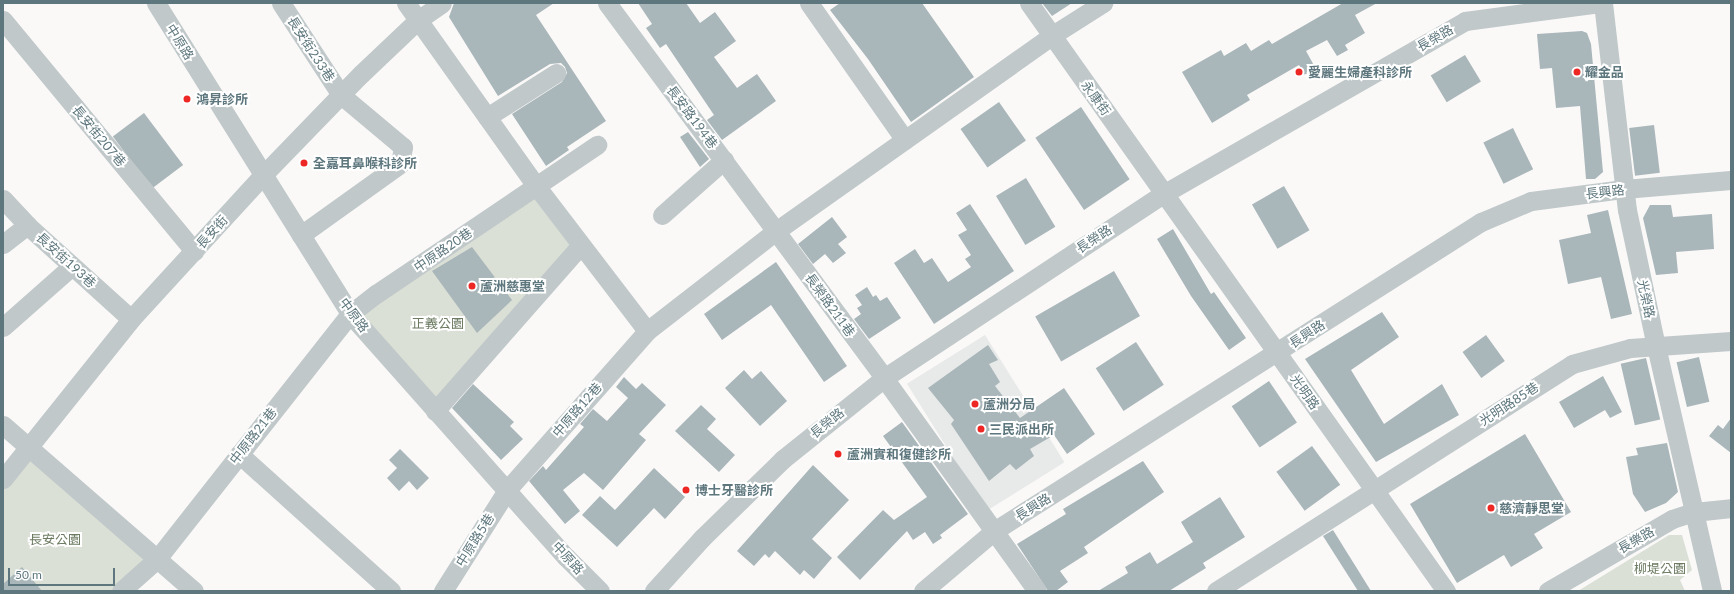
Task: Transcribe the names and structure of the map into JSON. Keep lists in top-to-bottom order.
{
  "streets": {
    "street": [
      "長榮路",
      "中原路",
      "長安街233巷",
      "永康街",
      "長安路194巷",
      "長安街207巷",
      "長興路",
      "長安街",
      "中原路20巷",
      "長安街193巷",
      "光榮路",
      "長榮路211巷",
      "光明路",
      "光明路85巷",
      "中原路12巷",
      "中原路21巷",
      "中原路5巷",
      "長樂路"
    ]
  },
  "crossings": [
    ["長榮路", "永康街"],
    ["長榮路", "長榮路211巷"],
    ["長榮路", "光明路"],
    ["中原路", "長安街233巷"],
    ["中原路", "長安街"],
    ["中原路", "中原路20巷"],
    ["中原路", "中原路12巷"],
    ["中原路", "中原路21巷"],
    ["中原路", "中原路5巷"],
    ["長安街233巷", "長安街"],
    ["永康街", "光明路"],
    ["永康街", "中原路12巷"],
    ["長安路194巷", "長榮路211巷"],
    ["長安路194巷", "中原路12巷"],
    ["長安街207巷", "長安街"],
    ["長興路", "光榮路"],
    ["長興路", "長榮路211巷"],
    ["長興路", "光明路"],
    ["長安街", "長安街193巷"],
    ["中原路20巷", "中原路21巷"],
    ["光榮路", "光明路85巷"],
    ["光榮路", "長樂路"],
    ["長榮路211巷", "中原路12巷"],
    ["光明路", "光明路85巷"],
    ["中原路12巷", "中原路5巷"]
  ],
  "parks": ["正義公園", "長安公園", "柳堤公園"],
  "places": [
    "愛麗生婦產科診所",
    "耀金品",
    "鴻昇診所",
    "全嘉耳鼻喉科診所",
    "蘆洲慈惠堂",
    "蘆洲分局",
    "三民派出所",
    "蘆洲實和復健診所",
    "博士牙醫診所",
    "慈濟靜思堂"
  ],
  "scale_bar": "50 m"
}
